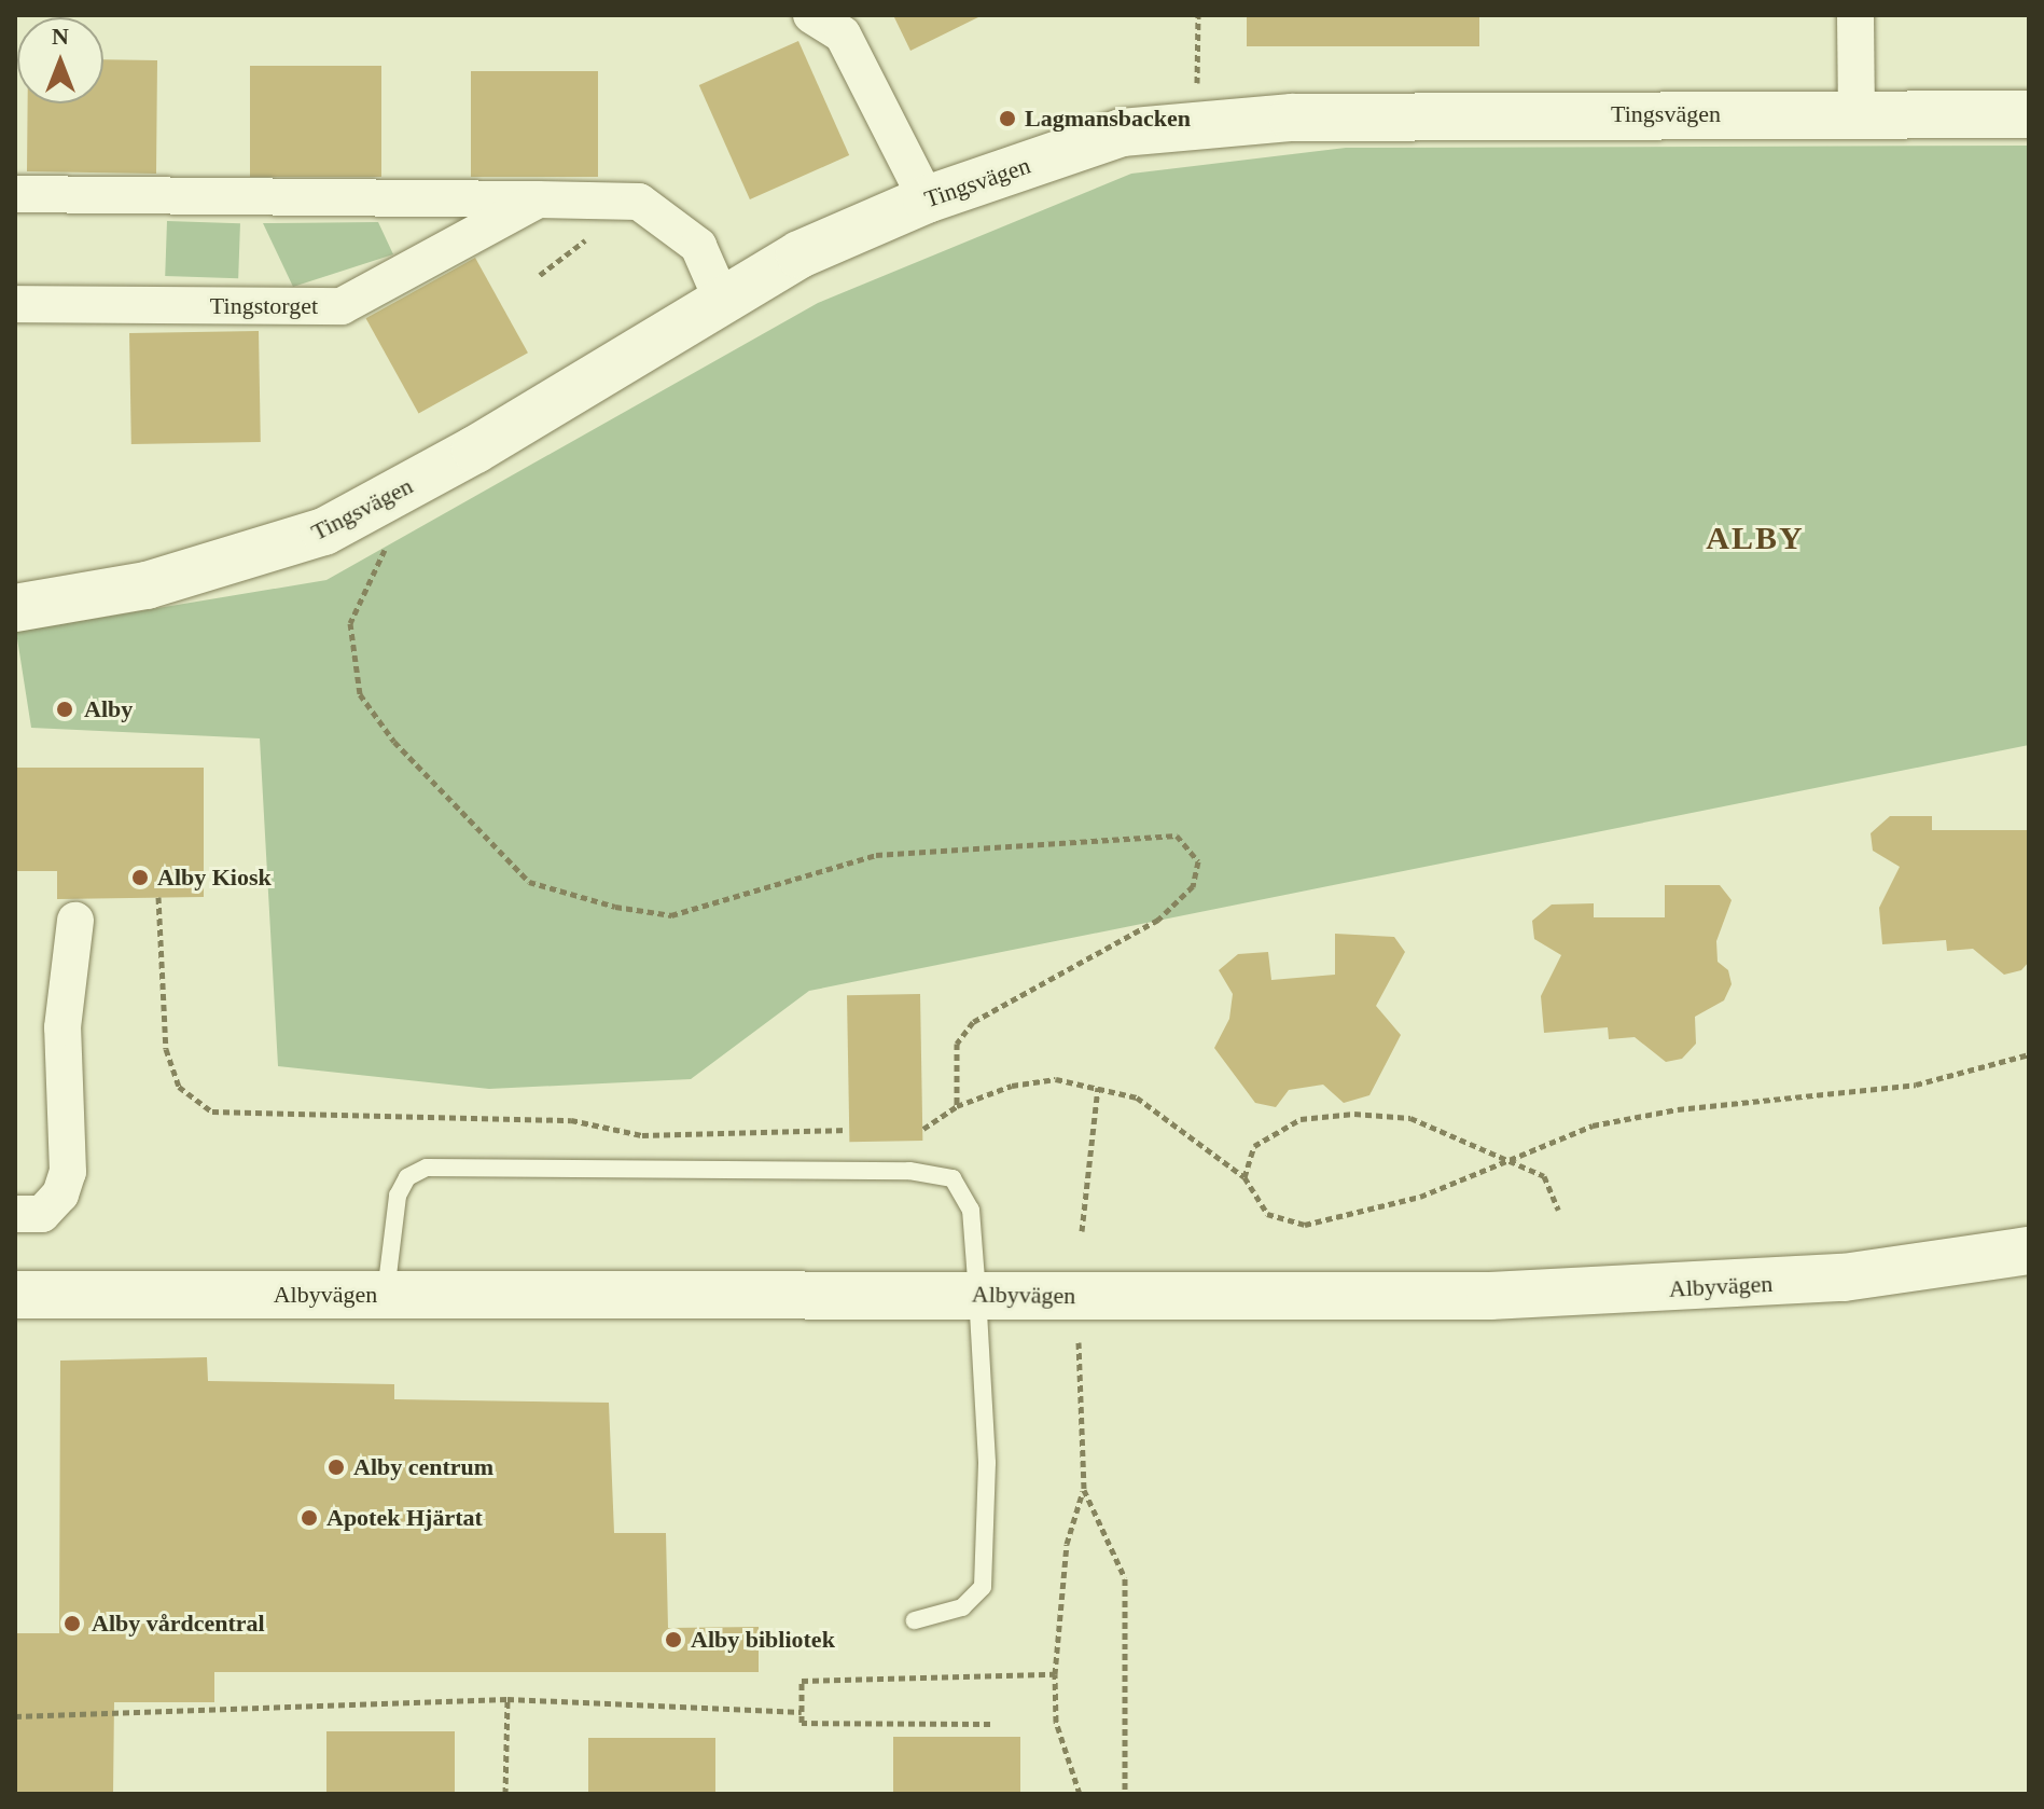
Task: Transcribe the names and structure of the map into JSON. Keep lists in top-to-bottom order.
{
  "streets": {
    "street": ["Tingsvägen", "Tingstorget", "Albyvägen"]
  },
  "crossings": [
    ["Tingsvägen", "Tingstorget"]
  ],
  "districts": ["ALBY"],
  "places": [
    "Lagmansbacken",
    "Alby",
    "Alby Kiosk",
    "Alby centrum",
    "Apotek Hjärtat",
    "Alby vårdcentral",
    "Alby bibliotek"
  ],
  "north": "top"
}
